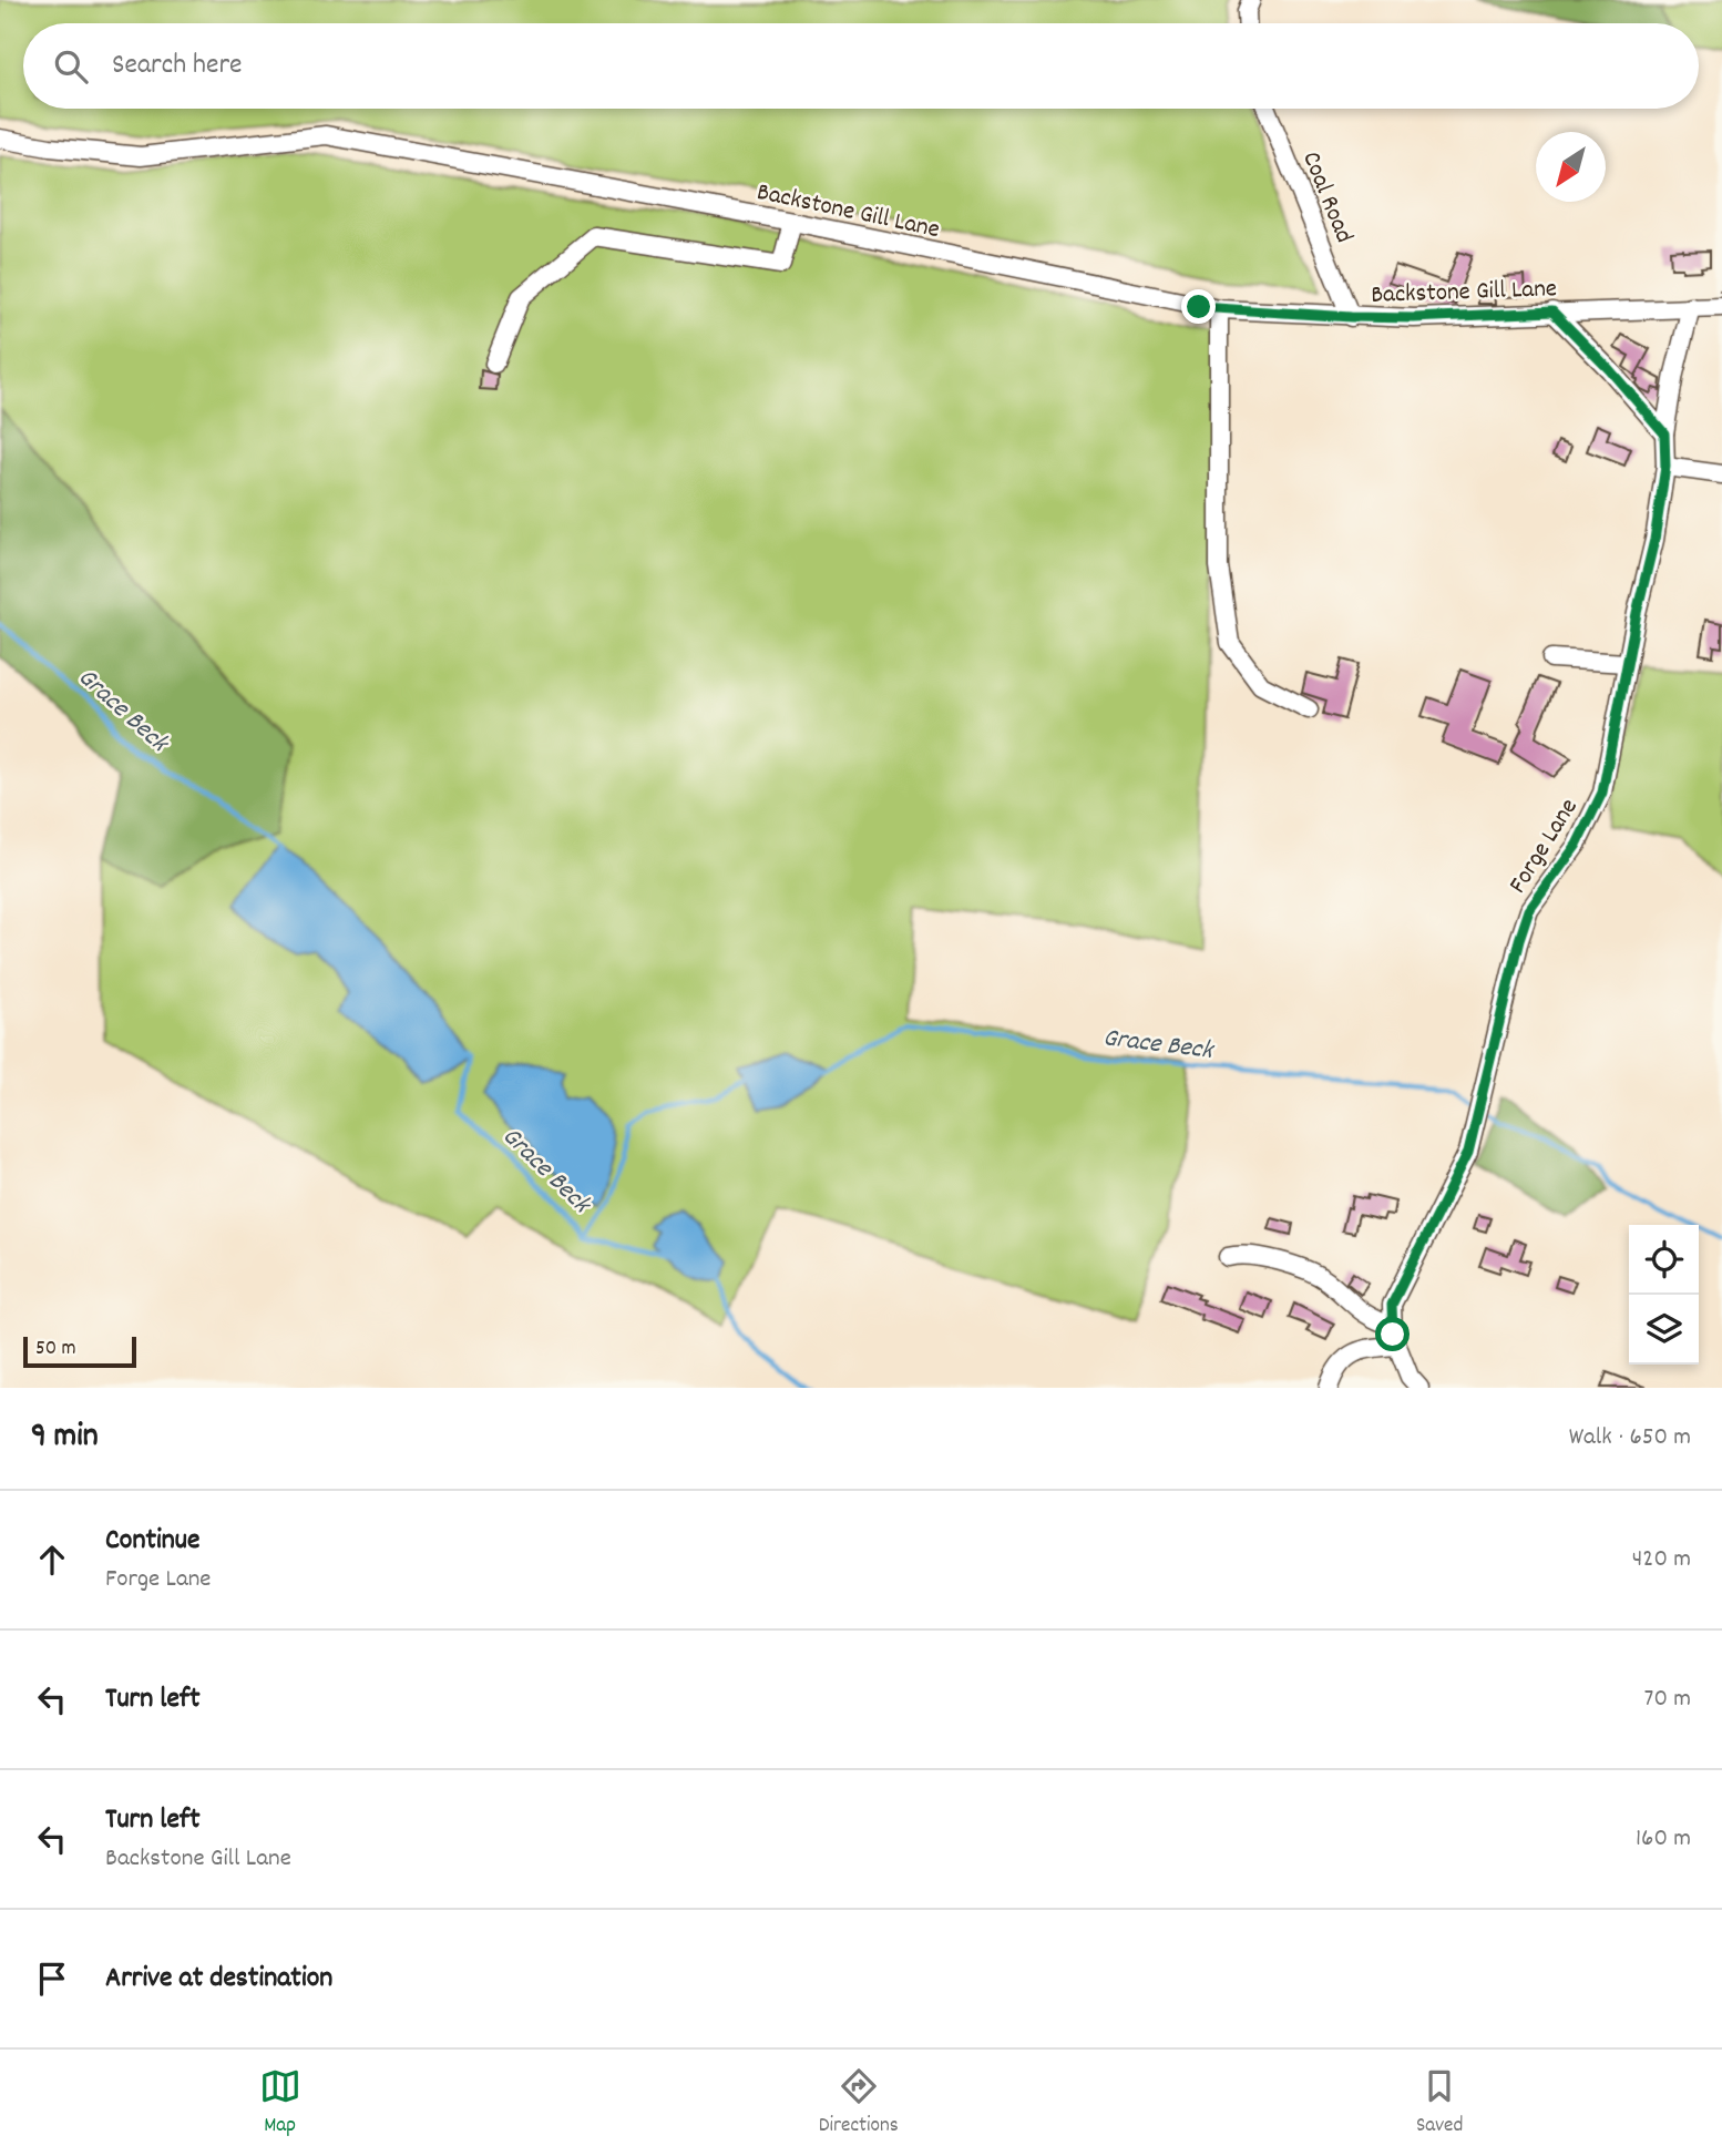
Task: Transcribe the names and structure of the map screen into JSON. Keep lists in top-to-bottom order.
{
  "streets": {
    "street": ["Coal Road", "Backstone Gill Lane", "Forge Lane"]
  },
  "crossings": [
    ["Coal Road", "Backstone Gill Lane"],
    ["Backstone Gill Lane", "Forge Lane"]
  ],
  "water": ["Grace Beck"],
  "scale_bar": "50 m",
  "north": "bottom left",
  "page": {
    "search": "Search here",
    "scale": "50 m",
    "heading": ["9 min", "Walk · 650 m"],
    "list": [
      ["Continue", "Forge Lane", "420 m"],
      ["Turn left", "70 m"],
      ["Turn left", "Backstone Gill Lane", "160 m"],
      "Arrive at destination"
    ],
    "nav": ["Map", "Directions", "Saved"]
  }
}
